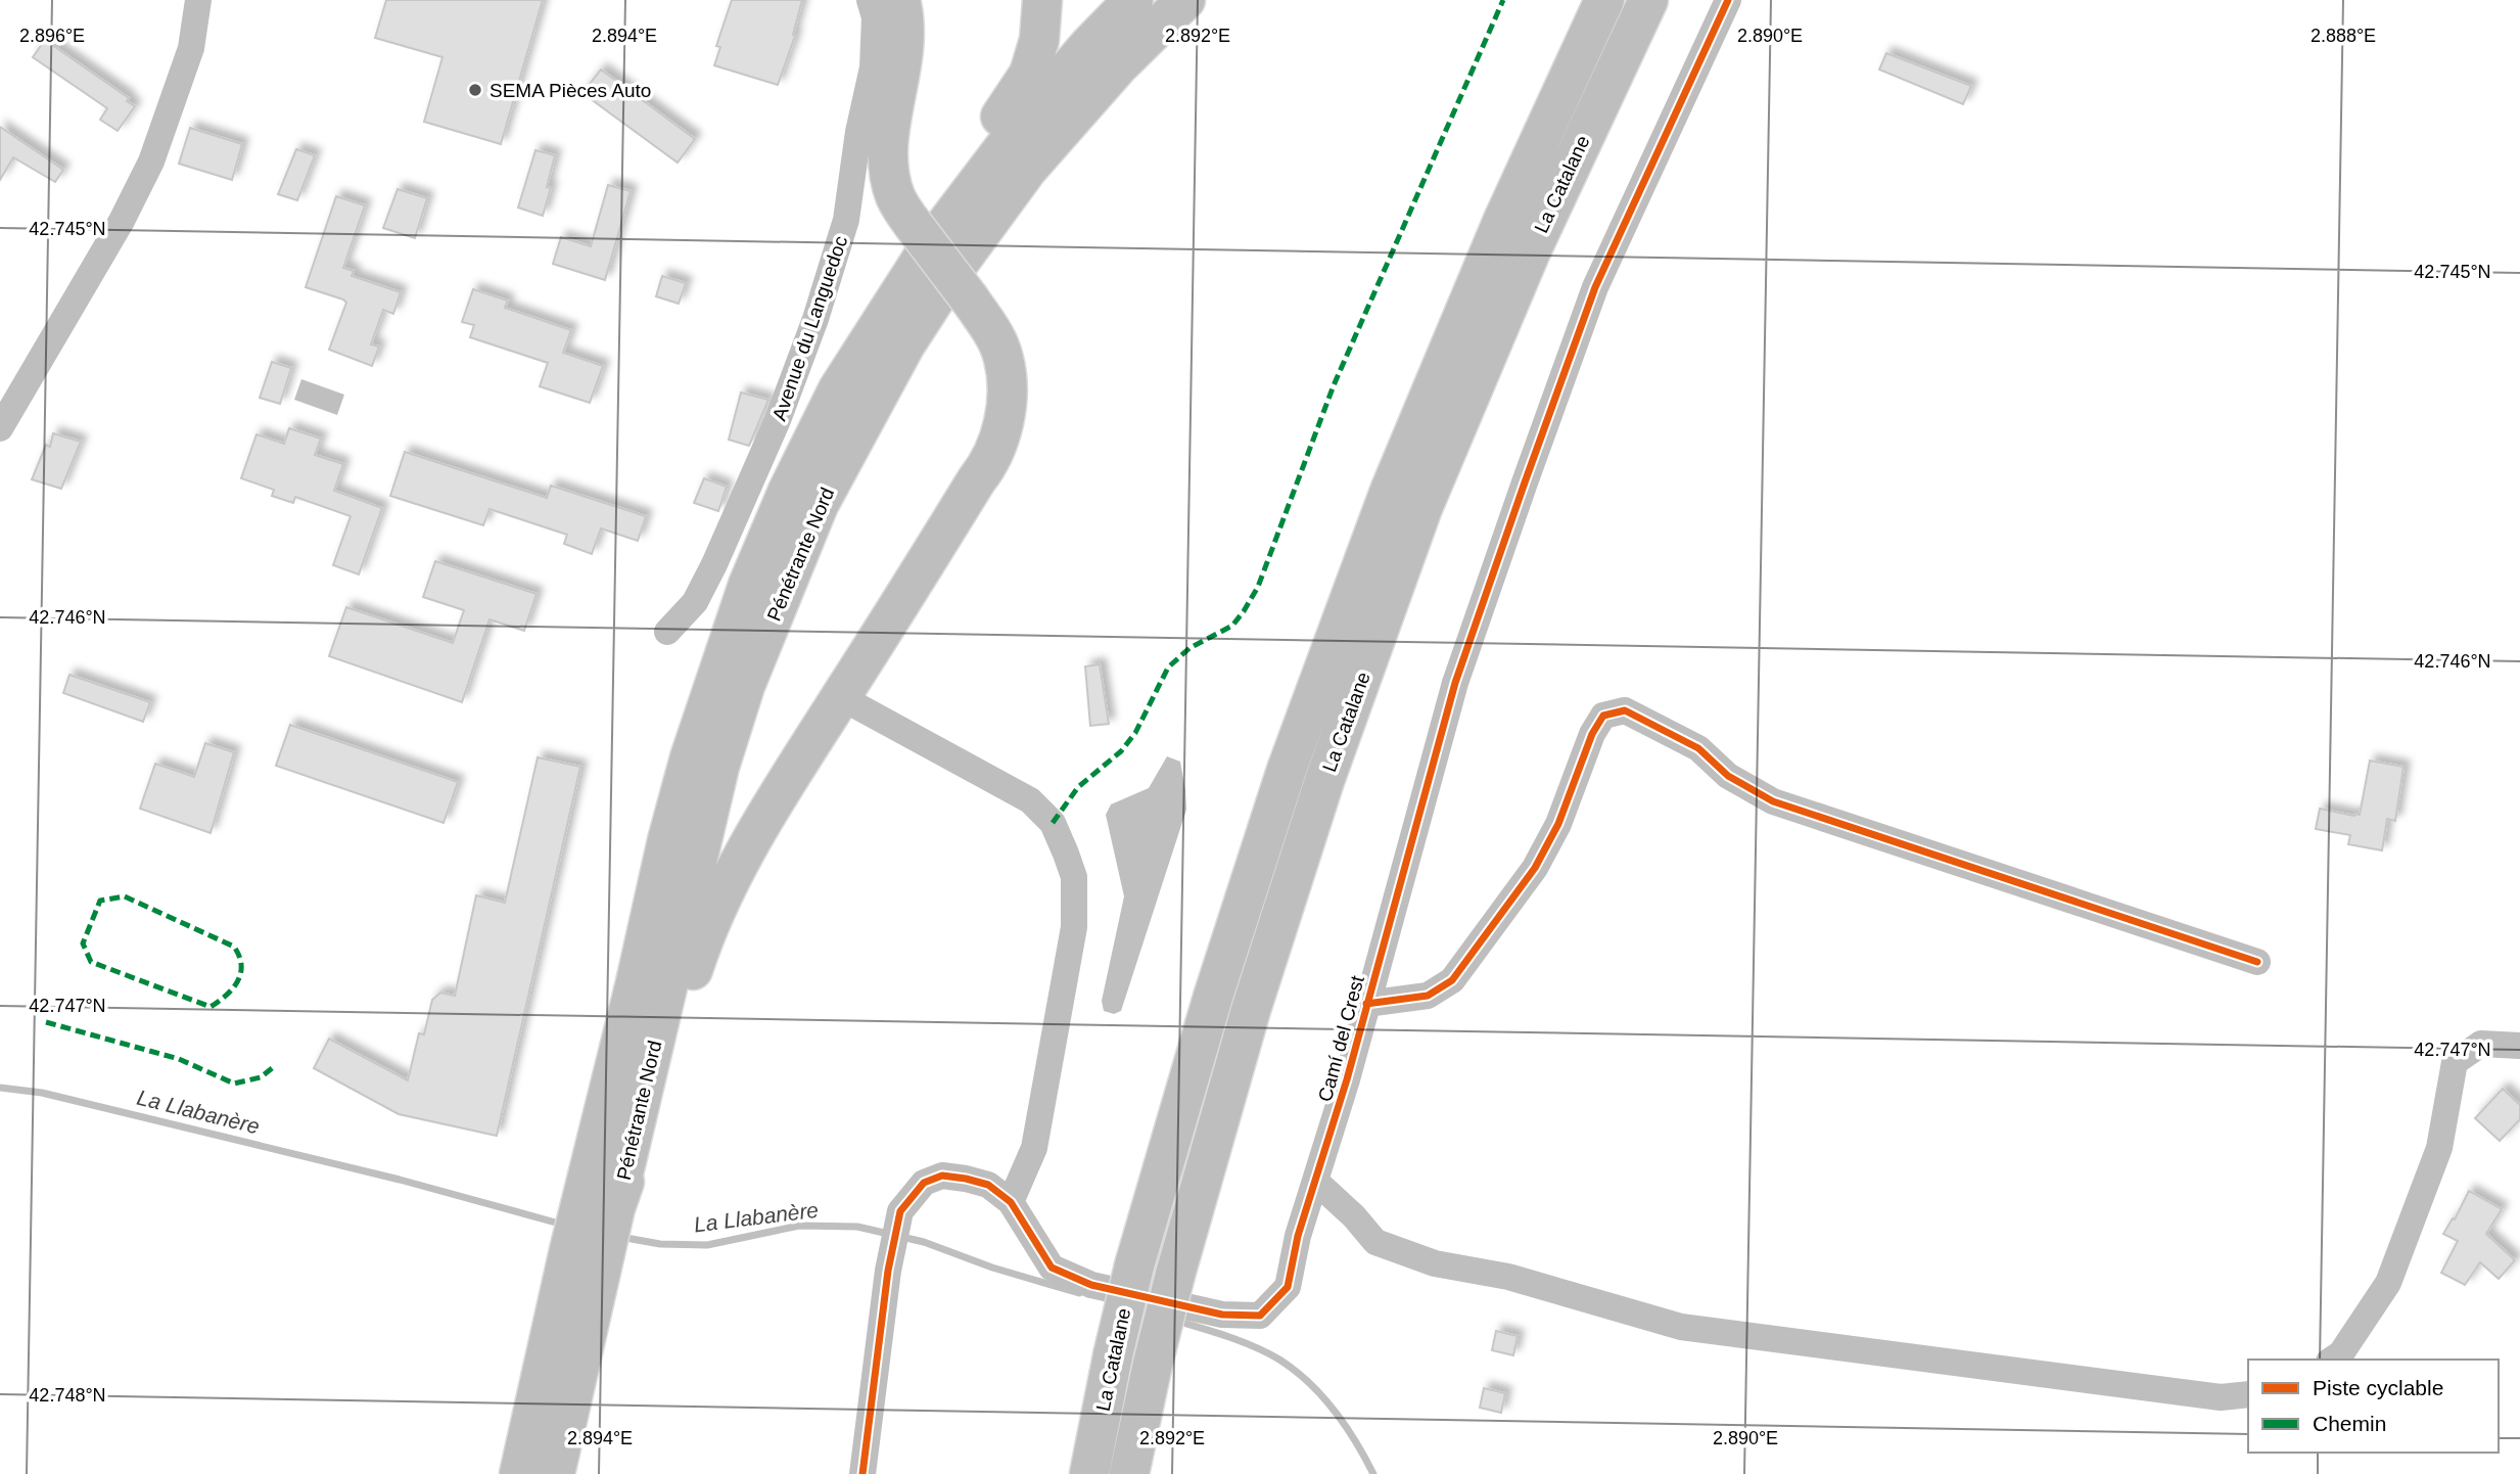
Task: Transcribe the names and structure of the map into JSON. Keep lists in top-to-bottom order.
{
  "streets": {
    "highway": ["La Catalane", "Pénétrante Nord"],
    "street": ["Avenue du Languedoc", "Camí del Crest"]
  },
  "water": ["La Llabanère"],
  "places": ["SEMA Pièces Auto"],
  "legend": ["Piste cyclable", "Chemin"],
  "coordinates": [
    "2.896°E",
    "2.894°E",
    "2.892°E",
    "2.890°E",
    "2.888°E",
    "42.745°N",
    "42.746°N",
    "42.747°N",
    "42.748°N"
  ]
}
